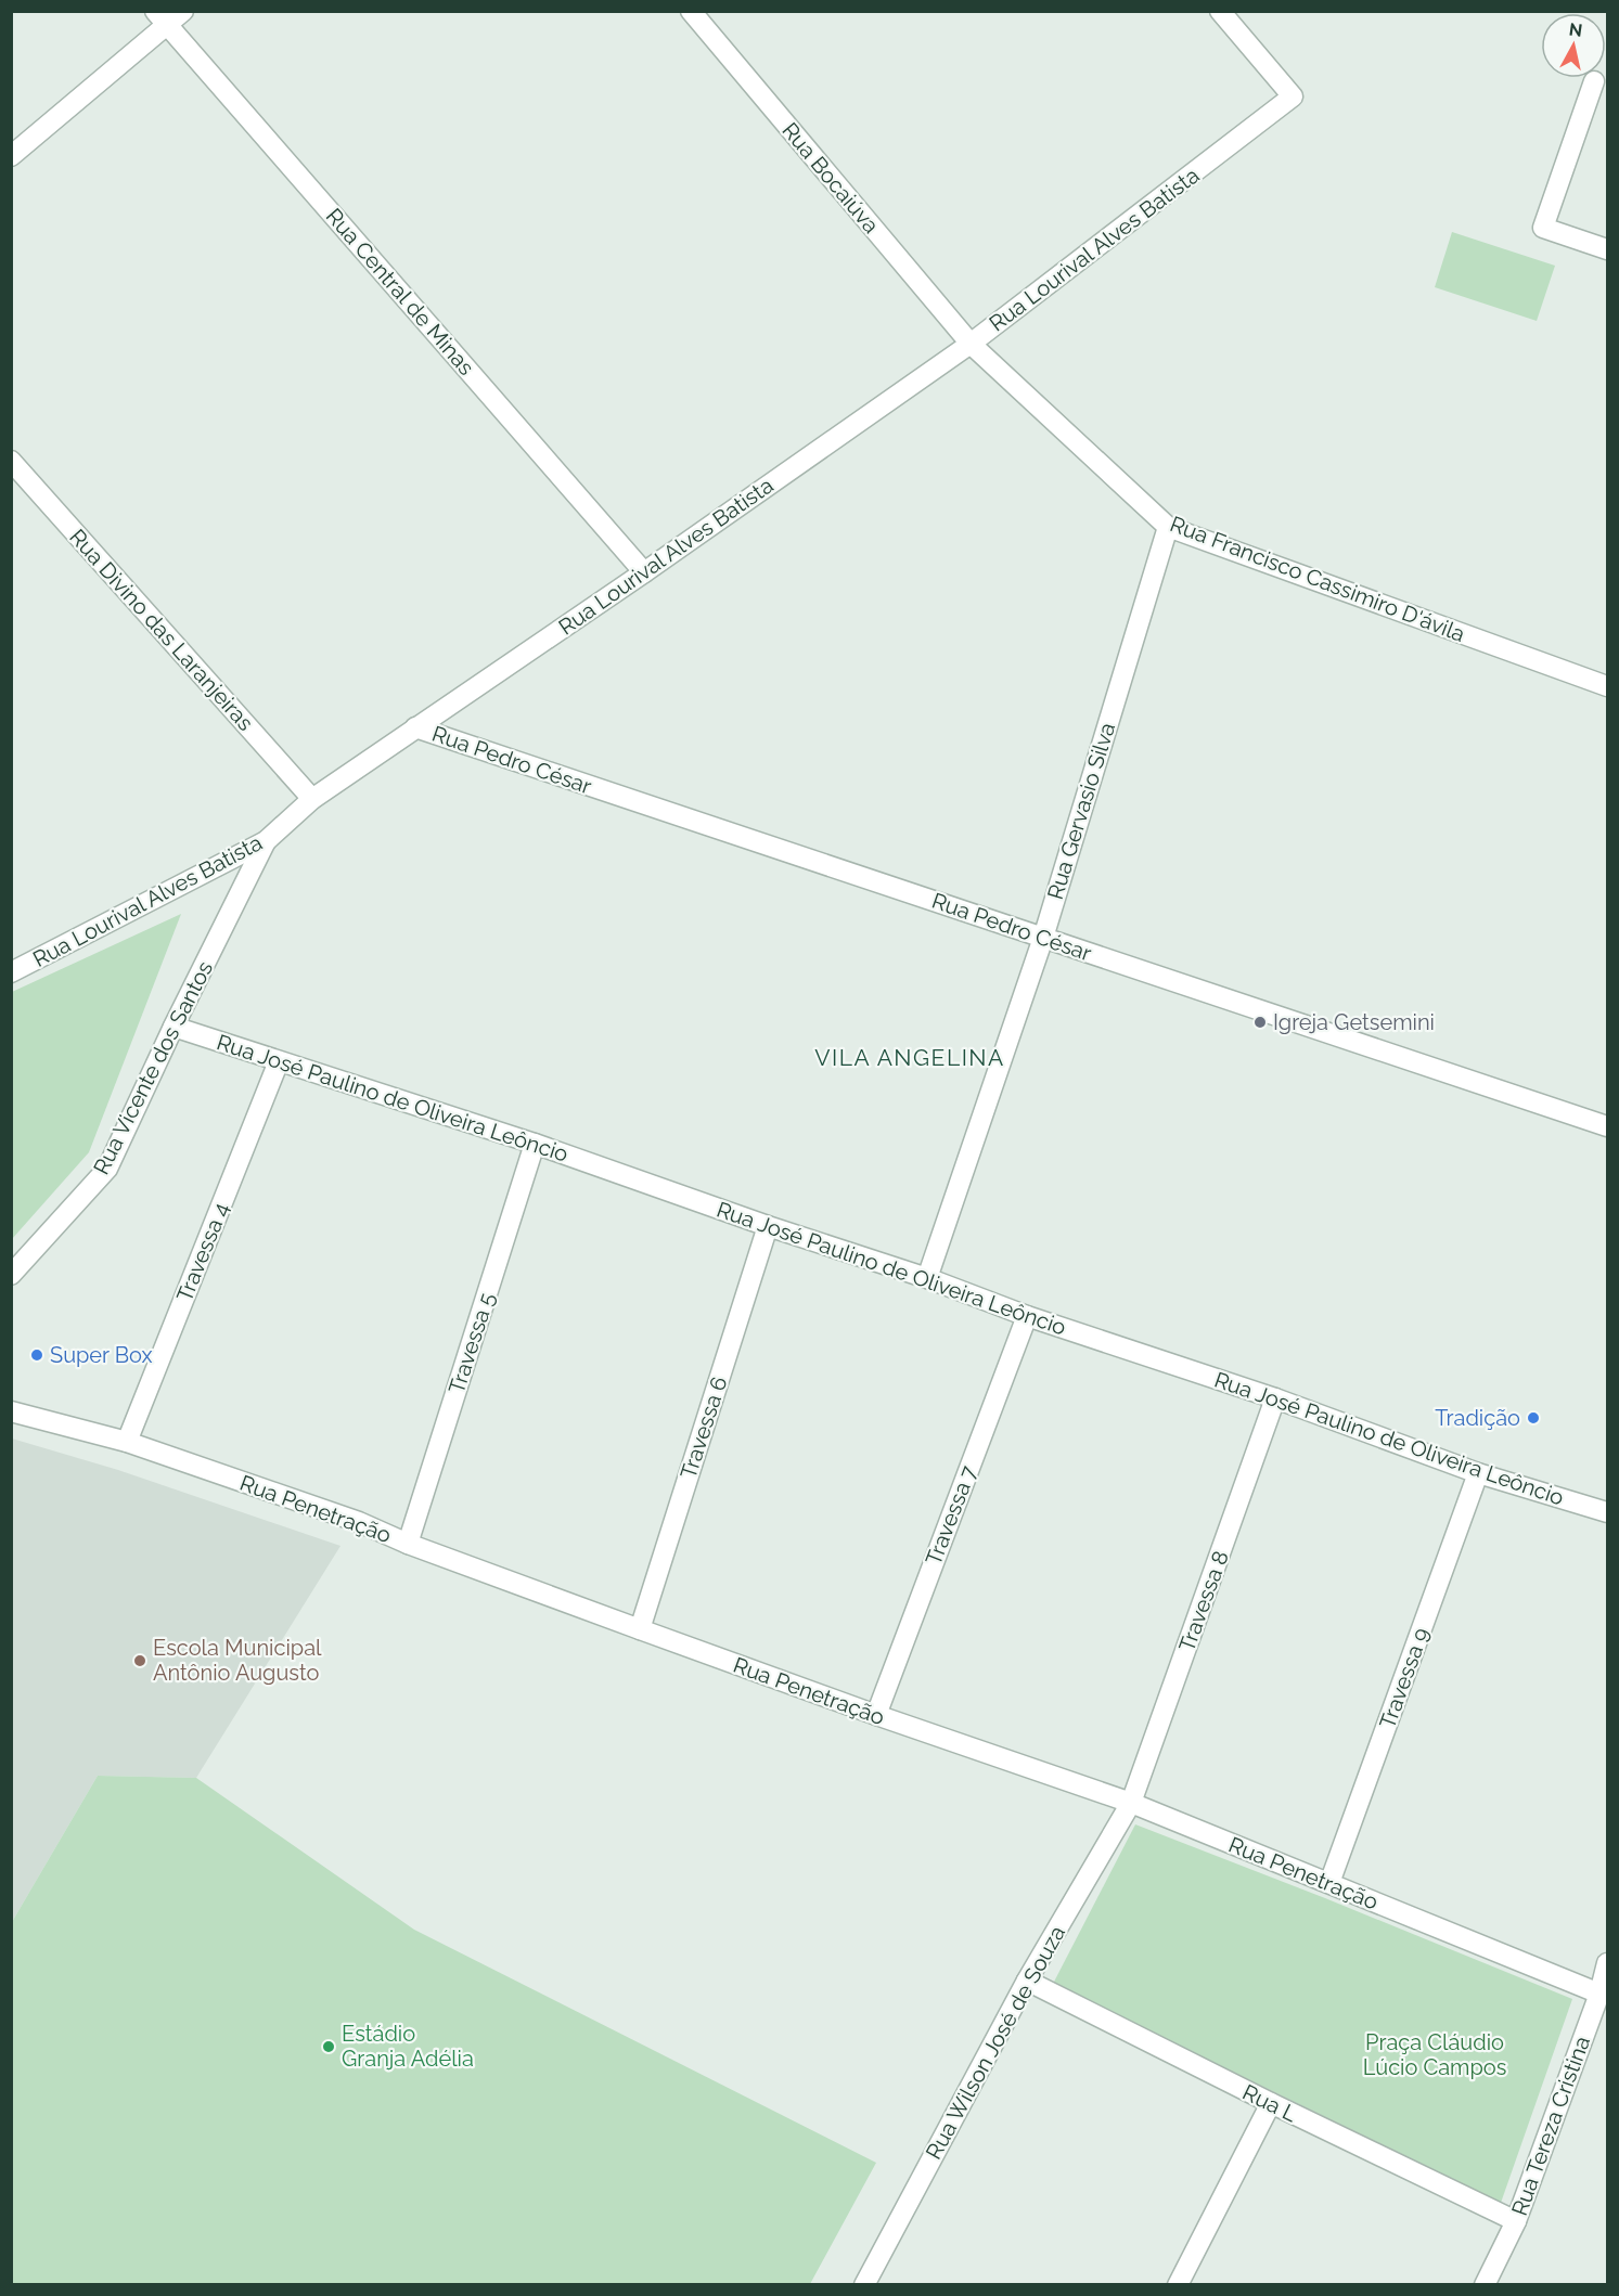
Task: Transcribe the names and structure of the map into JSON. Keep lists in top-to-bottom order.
{
  "streets": {
    "street": [
      "Rua Bocaiúva",
      "Rua Lourival Alves Batista",
      "Rua Central de Minas",
      "Rua Francisco Cassimiro D'ávila",
      "Rua Divino das Laranjeiras",
      "Rua Pedro César",
      "Rua Gervasio Silva",
      "Rua Vicente dos Santos",
      "Rua José Paulino de Oliveira Leôncio",
      "Travessa 4",
      "Travessa 5",
      "Travessa 6",
      "Rua Penetração",
      "Travessa 7",
      "Travessa 8",
      "Travessa 9",
      "Rua Wilson José de Souza",
      "Rua L",
      "Rua Tereza Cristina"
    ]
  },
  "crossings": [
    ["Rua Bocaiúva", "Rua Lourival Alves Batista"],
    ["Rua Bocaiúva", "Rua Francisco Cassimiro D'ávila"],
    ["Rua Lourival Alves Batista", "Rua Central de Minas"],
    ["Rua Lourival Alves Batista", "Rua Francisco Cassimiro D'ávila"],
    ["Rua Lourival Alves Batista", "Rua Divino das Laranjeiras"],
    ["Rua Lourival Alves Batista", "Rua Pedro César"],
    ["Rua Lourival Alves Batista", "Rua Vicente dos Santos"],
    ["Rua Francisco Cassimiro D'ávila", "Rua Gervasio Silva"],
    ["Rua Pedro César", "Rua Gervasio Silva"],
    ["Rua Gervasio Silva", "Rua José Paulino de Oliveira Leôncio"],
    ["Rua Vicente dos Santos", "Rua José Paulino de Oliveira Leôncio"],
    ["Rua José Paulino de Oliveira Leôncio", "Travessa 4"],
    ["Rua José Paulino de Oliveira Leôncio", "Travessa 5"],
    ["Rua José Paulino de Oliveira Leôncio", "Travessa 6"],
    ["Rua José Paulino de Oliveira Leôncio", "Travessa 7"],
    ["Rua José Paulino de Oliveira Leôncio", "Travessa 8"],
    ["Rua José Paulino de Oliveira Leôncio", "Travessa 9"],
    ["Travessa 4", "Rua Penetração"],
    ["Travessa 5", "Rua Penetração"],
    ["Travessa 6", "Rua Penetração"],
    ["Rua Penetração", "Travessa 7"],
    ["Rua Penetração", "Travessa 8"],
    ["Rua Penetração", "Travessa 9"],
    ["Rua Penetração", "Rua Wilson José de Souza"],
    ["Rua Penetração", "Rua Tereza Cristina"],
    ["Travessa 8", "Rua Wilson José de Souza"],
    ["Rua Wilson José de Souza", "Rua L"],
    ["Rua L", "Rua Tereza Cristina"]
  ],
  "districts": ["VILA ANGELINA"],
  "parks": ["Praça Cláudio Lúcio Campos"],
  "places": [
    "Igreja Getsemini",
    "Super Box",
    "Tradição",
    "Escola Municipal Antônio Augusto",
    "Estádio Granja Adélia"
  ],
  "north": "top"
}
